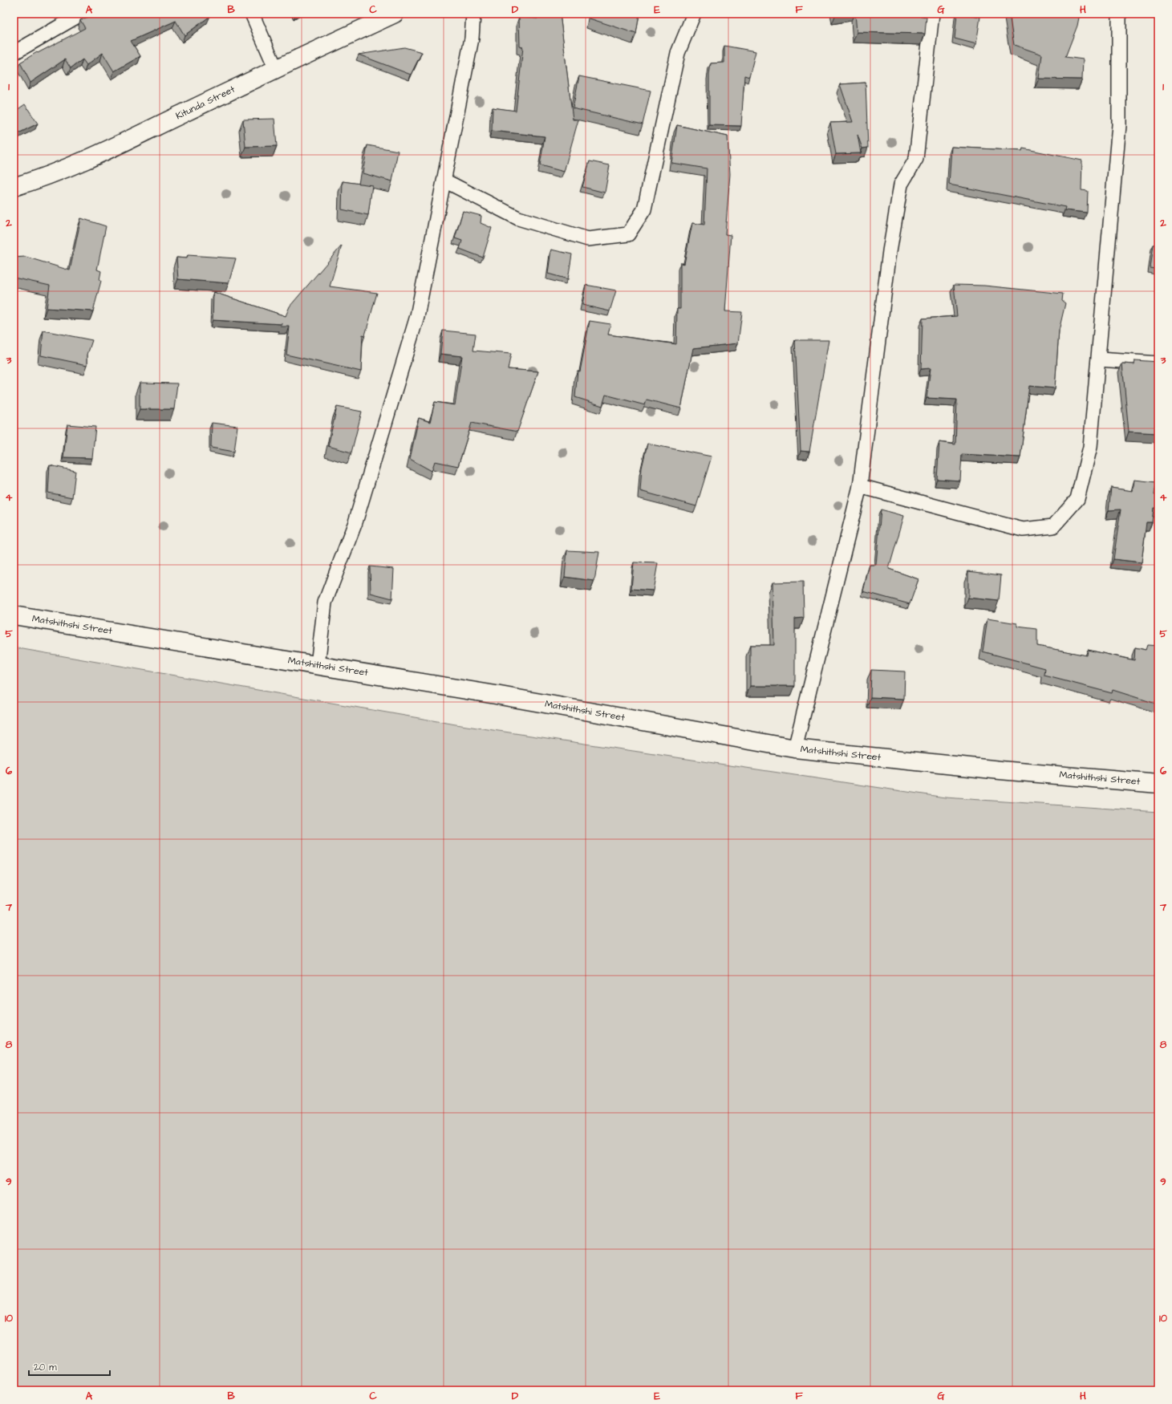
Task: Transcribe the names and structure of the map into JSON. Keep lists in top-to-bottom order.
{
  "streets": {
    "main road": ["Kitunda Street", "Matshithshi Street"]
  },
  "scale_bar": "20 m",
  "grid": {
    "columns": [
      "A",
      "B",
      "C",
      "D",
      "E",
      "F",
      "G",
      "H"
    ],
    "rows": [
      "1",
      "2",
      "3",
      "4",
      "5",
      "6",
      "7",
      "8",
      "9",
      "10"
    ]
  }
}
